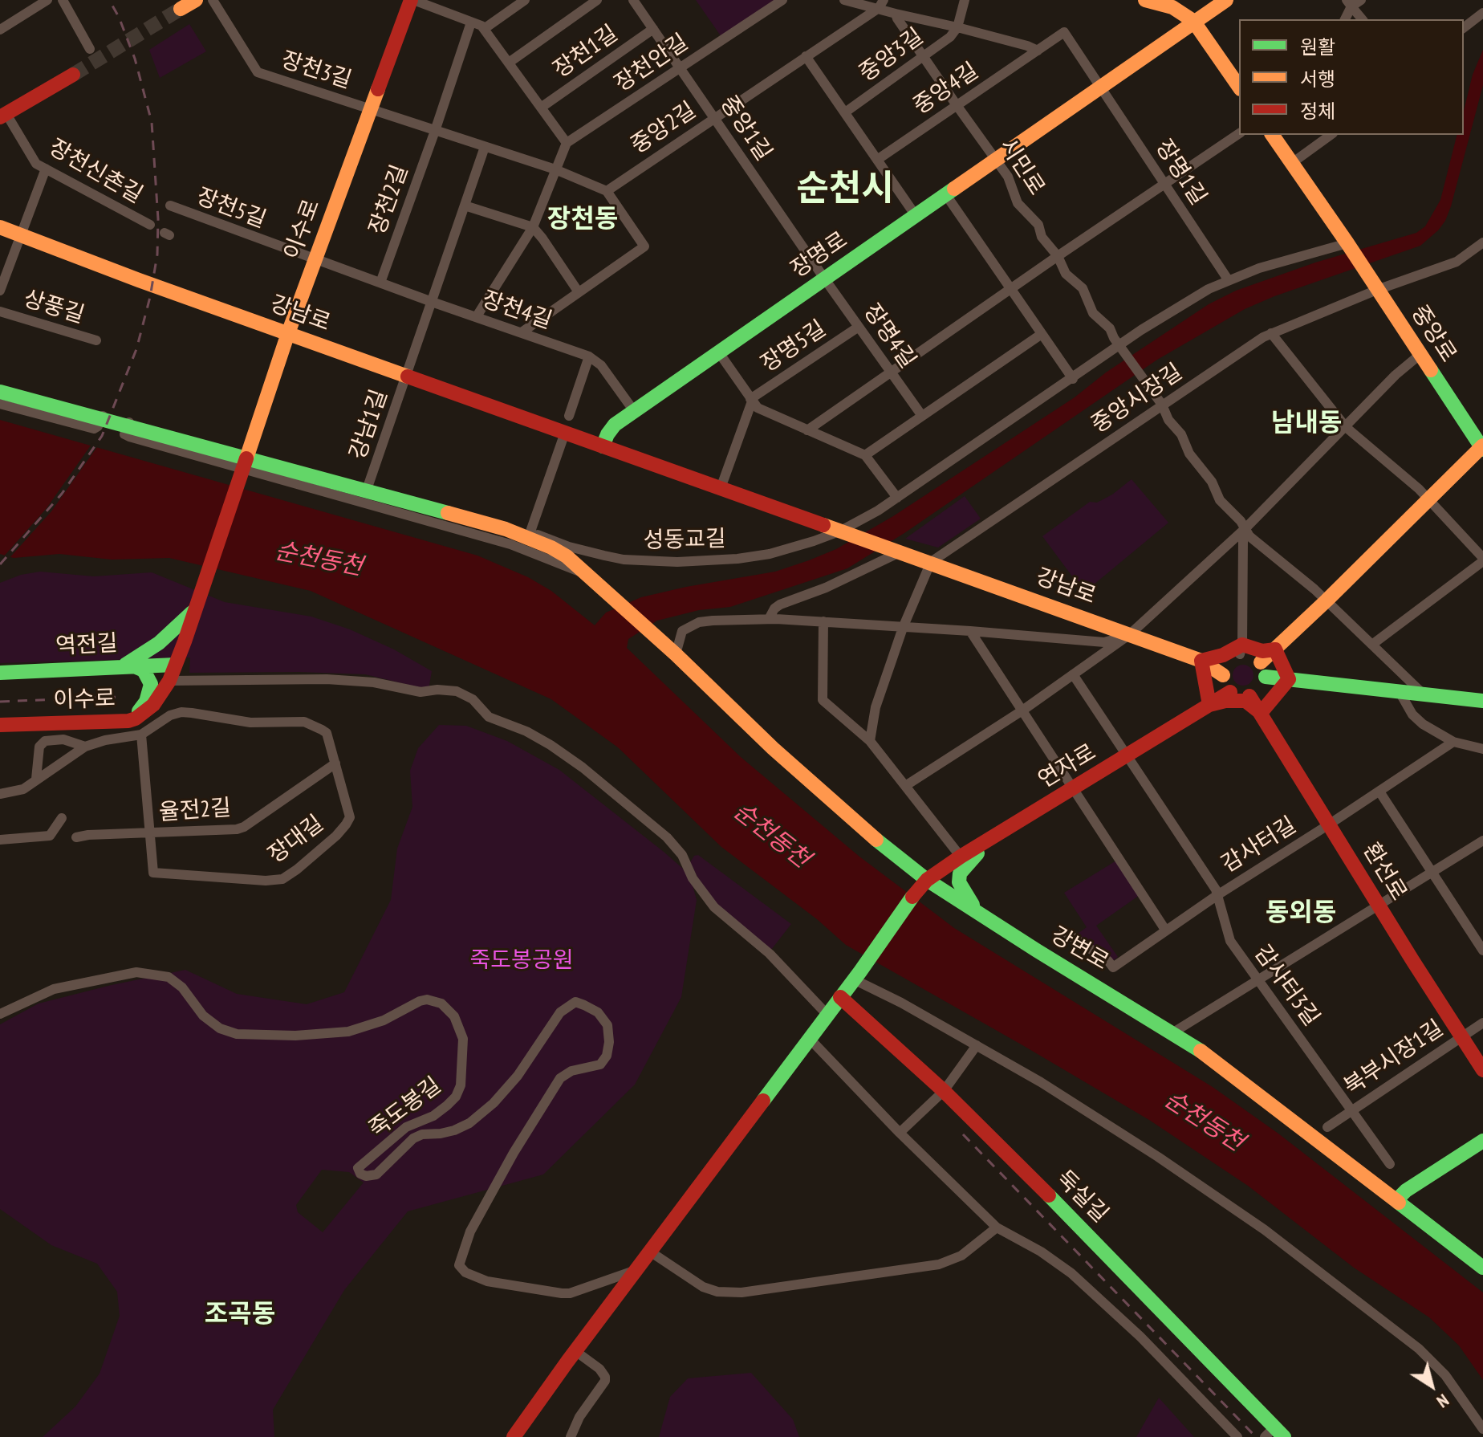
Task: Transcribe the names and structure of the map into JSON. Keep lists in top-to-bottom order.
{
  "streets": {
    "main road": [
      "이수로",
      "장명로",
      "강남로",
      "중앙로",
      "역전길",
      "연자로",
      "환선로",
      "강변로",
      "둑실길"
    ],
    "street": [
      "장천1길",
      "중앙3길",
      "장천안길",
      "장천3길",
      "중앙4길",
      "중앙2길",
      "중앙1길",
      "시민로",
      "장천신촌길",
      "장명1길",
      "장천2길",
      "장천5길",
      "상풍길",
      "장천4길",
      "장명4길",
      "장명5길",
      "중앙시장길",
      "강남1길",
      "성동교길",
      "율전2길",
      "장대길",
      "감사터길",
      "감사터3길",
      "북부시장1길",
      "죽도봉길"
    ]
  },
  "crossings": [
    ["장천1길", "장천안길"],
    ["장천1길", "중앙1길"],
    ["장천1길", "이수로"],
    ["중앙3길", "중앙4길"],
    ["중앙3길", "시민로"],
    ["장천안길", "중앙1길"],
    ["장천3길", "이수로"],
    ["중앙4길", "시민로"],
    ["중앙4길", "장명1길"],
    ["중앙4길", "장명로"],
    ["중앙2길", "중앙1길"],
    ["중앙1길", "장명로"],
    ["중앙1길", "장명4길"],
    ["시민로", "장명로"],
    ["시민로", "중앙시장길"],
    ["시민로", "성동교길"],
    ["장명1길", "장명로"],
    ["장명1길", "성동교길"],
    ["장천2길", "장천4길"],
    ["장천5길", "이수로"],
    ["장천5길", "장천4길"],
    ["이수로", "장천4길"],
    ["이수로", "강남로"],
    ["이수로", "역전길"],
    ["장명로", "장천4길"],
    ["장명로", "강남로"],
    ["장명로", "장명4길"],
    ["상풍길", "강남로"],
    ["강남로", "중앙시장길"],
    ["강남로", "강남1길"],
    ["강남로", "성동교길"],
    ["강남로", "연자로"],
    ["강남로", "환선로"],
    ["중앙로", "중앙시장길"],
    ["중앙로", "성동교길"],
    ["장명4길", "장명5길"],
    ["연자로", "환선로"],
    ["연자로", "강변로"],
    ["연자로", "감사터3길"],
    ["연자로", "죽도봉길"],
    ["연자로", "둑실길"],
    ["율전2길", "장대길"],
    ["감사터길", "환선로"],
    ["감사터길", "감사터3길"],
    ["환선로", "북부시장1길"],
    ["감사터3길", "북부시장1길"]
  ],
  "districts": [
    "순천시",
    "장천동",
    "남내동",
    "동외동",
    "조곡동"
  ],
  "water": ["순천동천"],
  "parks": ["죽도봉공원"],
  "legend": ["원활", "서행", "정체"],
  "north": "bottom right"
}
